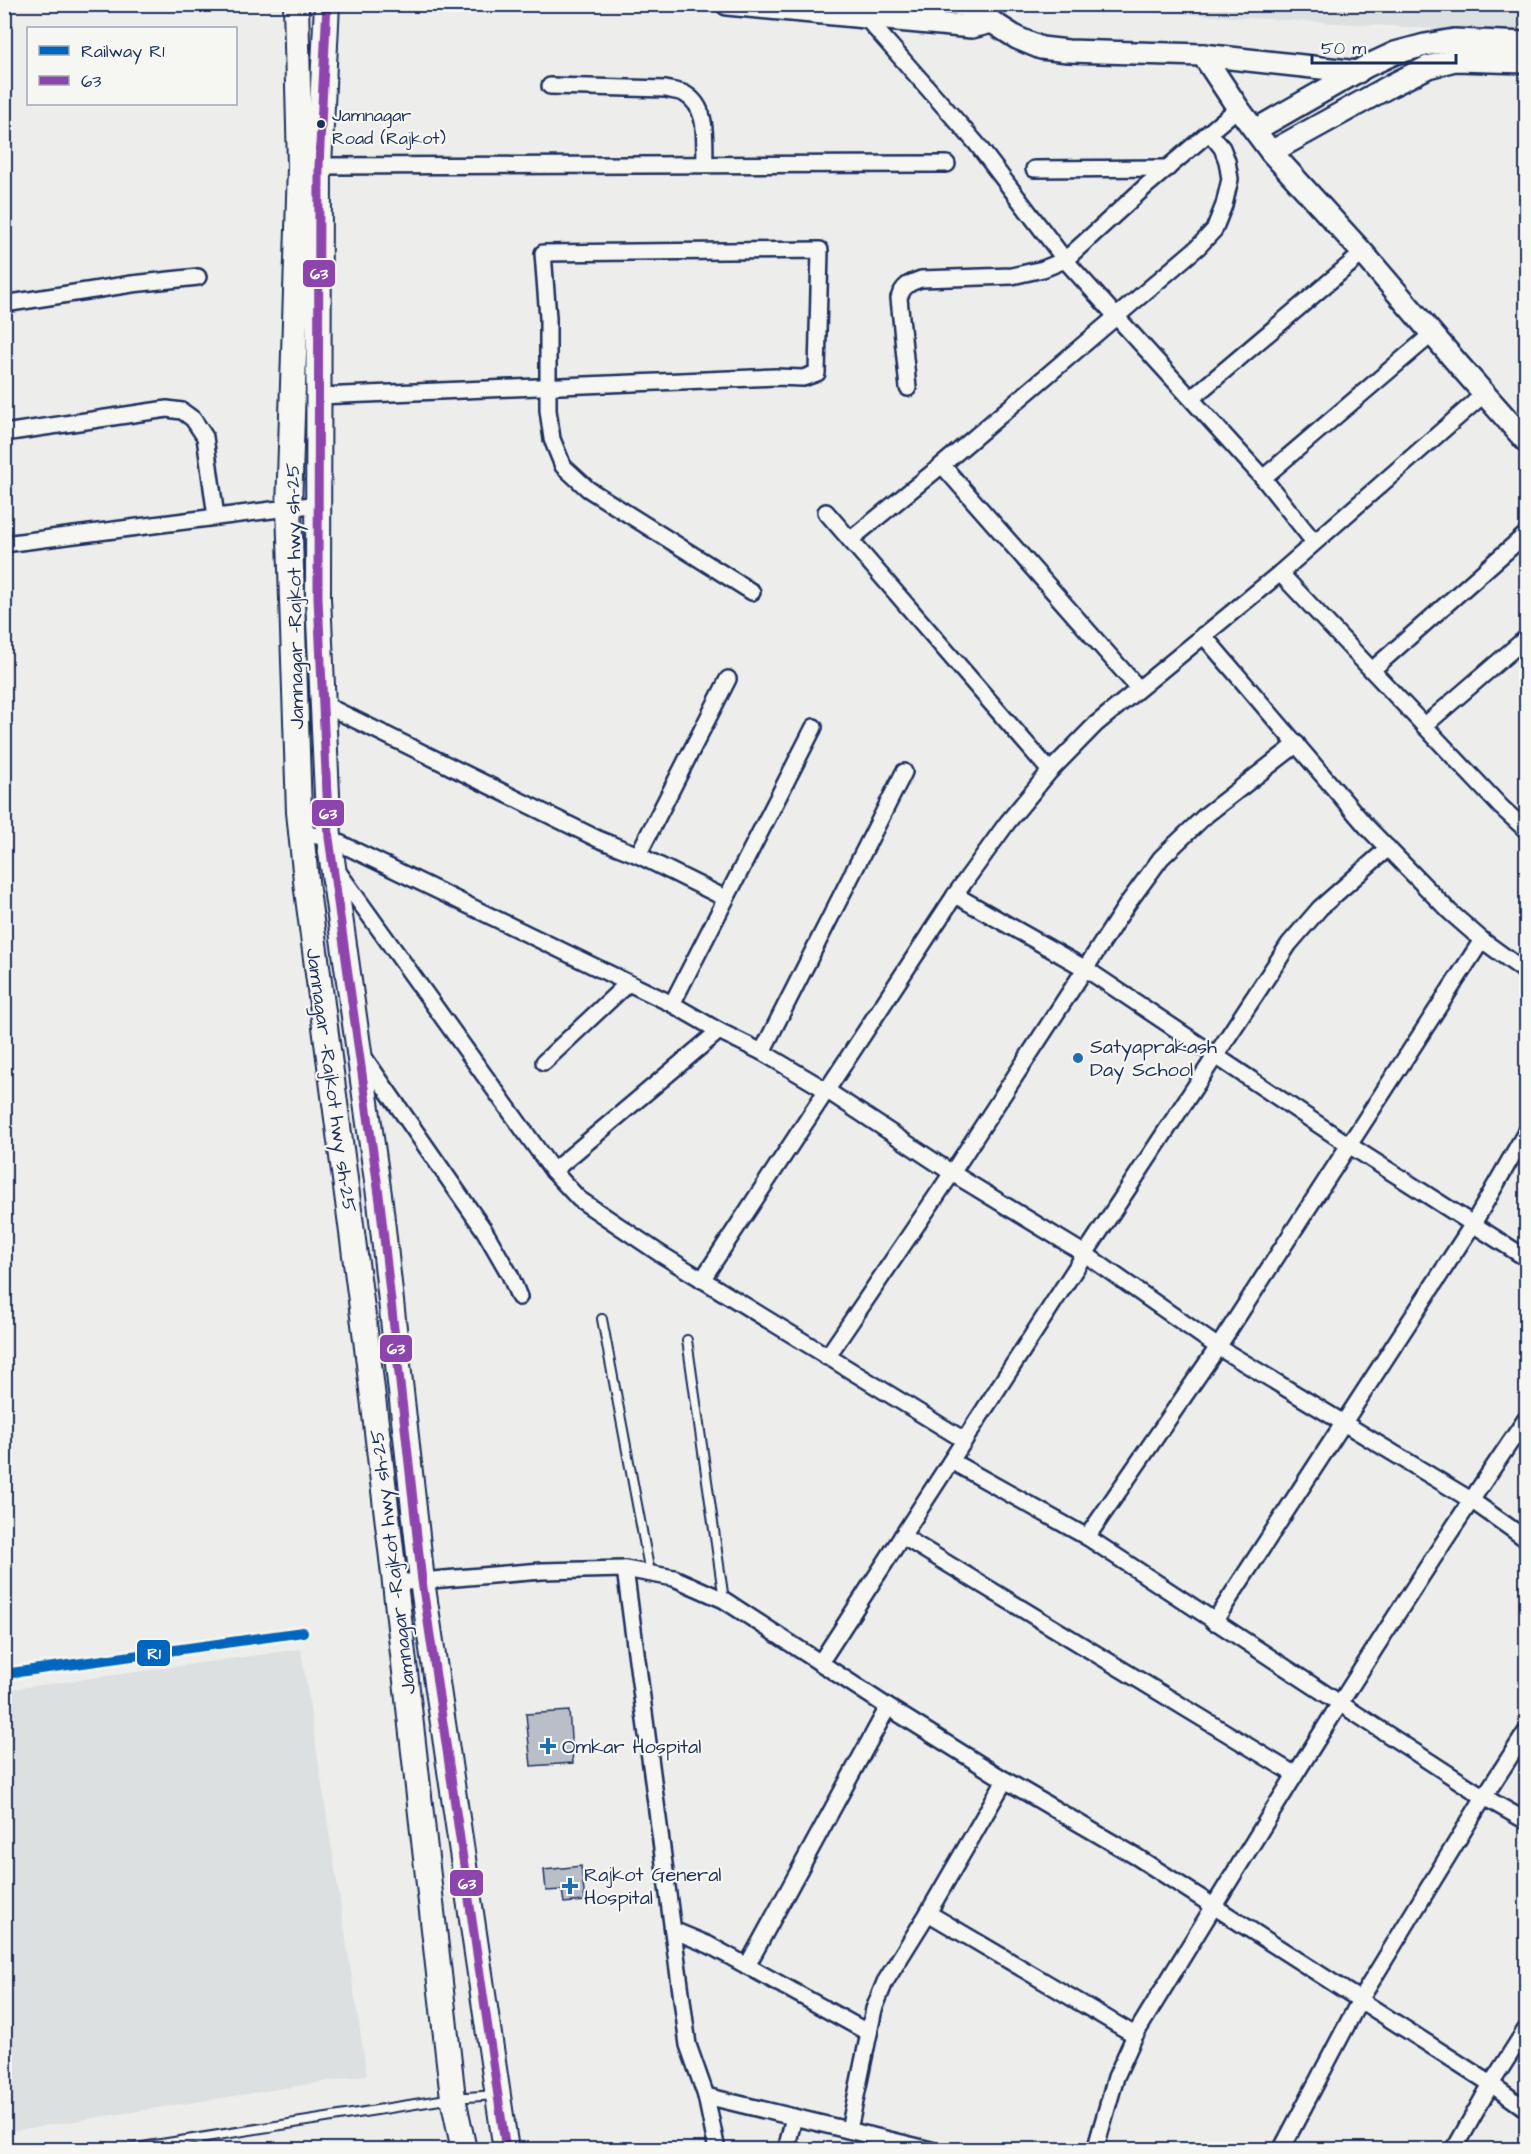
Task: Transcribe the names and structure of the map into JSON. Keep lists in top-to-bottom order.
{
  "streets": {
    "main road": ["Jamnagar -Rajkot hwy sh-25"]
  },
  "places": {
    "other": ["Jamnagar Road (Rajkot)", "Satyaprakash Day School"],
    "health": ["Omkar Hospital", "Rajkot General Hospital"]
  },
  "lines": ["transit line 63", "rail line R1"],
  "legend": ["Railway R1", "63"],
  "scale_bar": "50 m"
}
